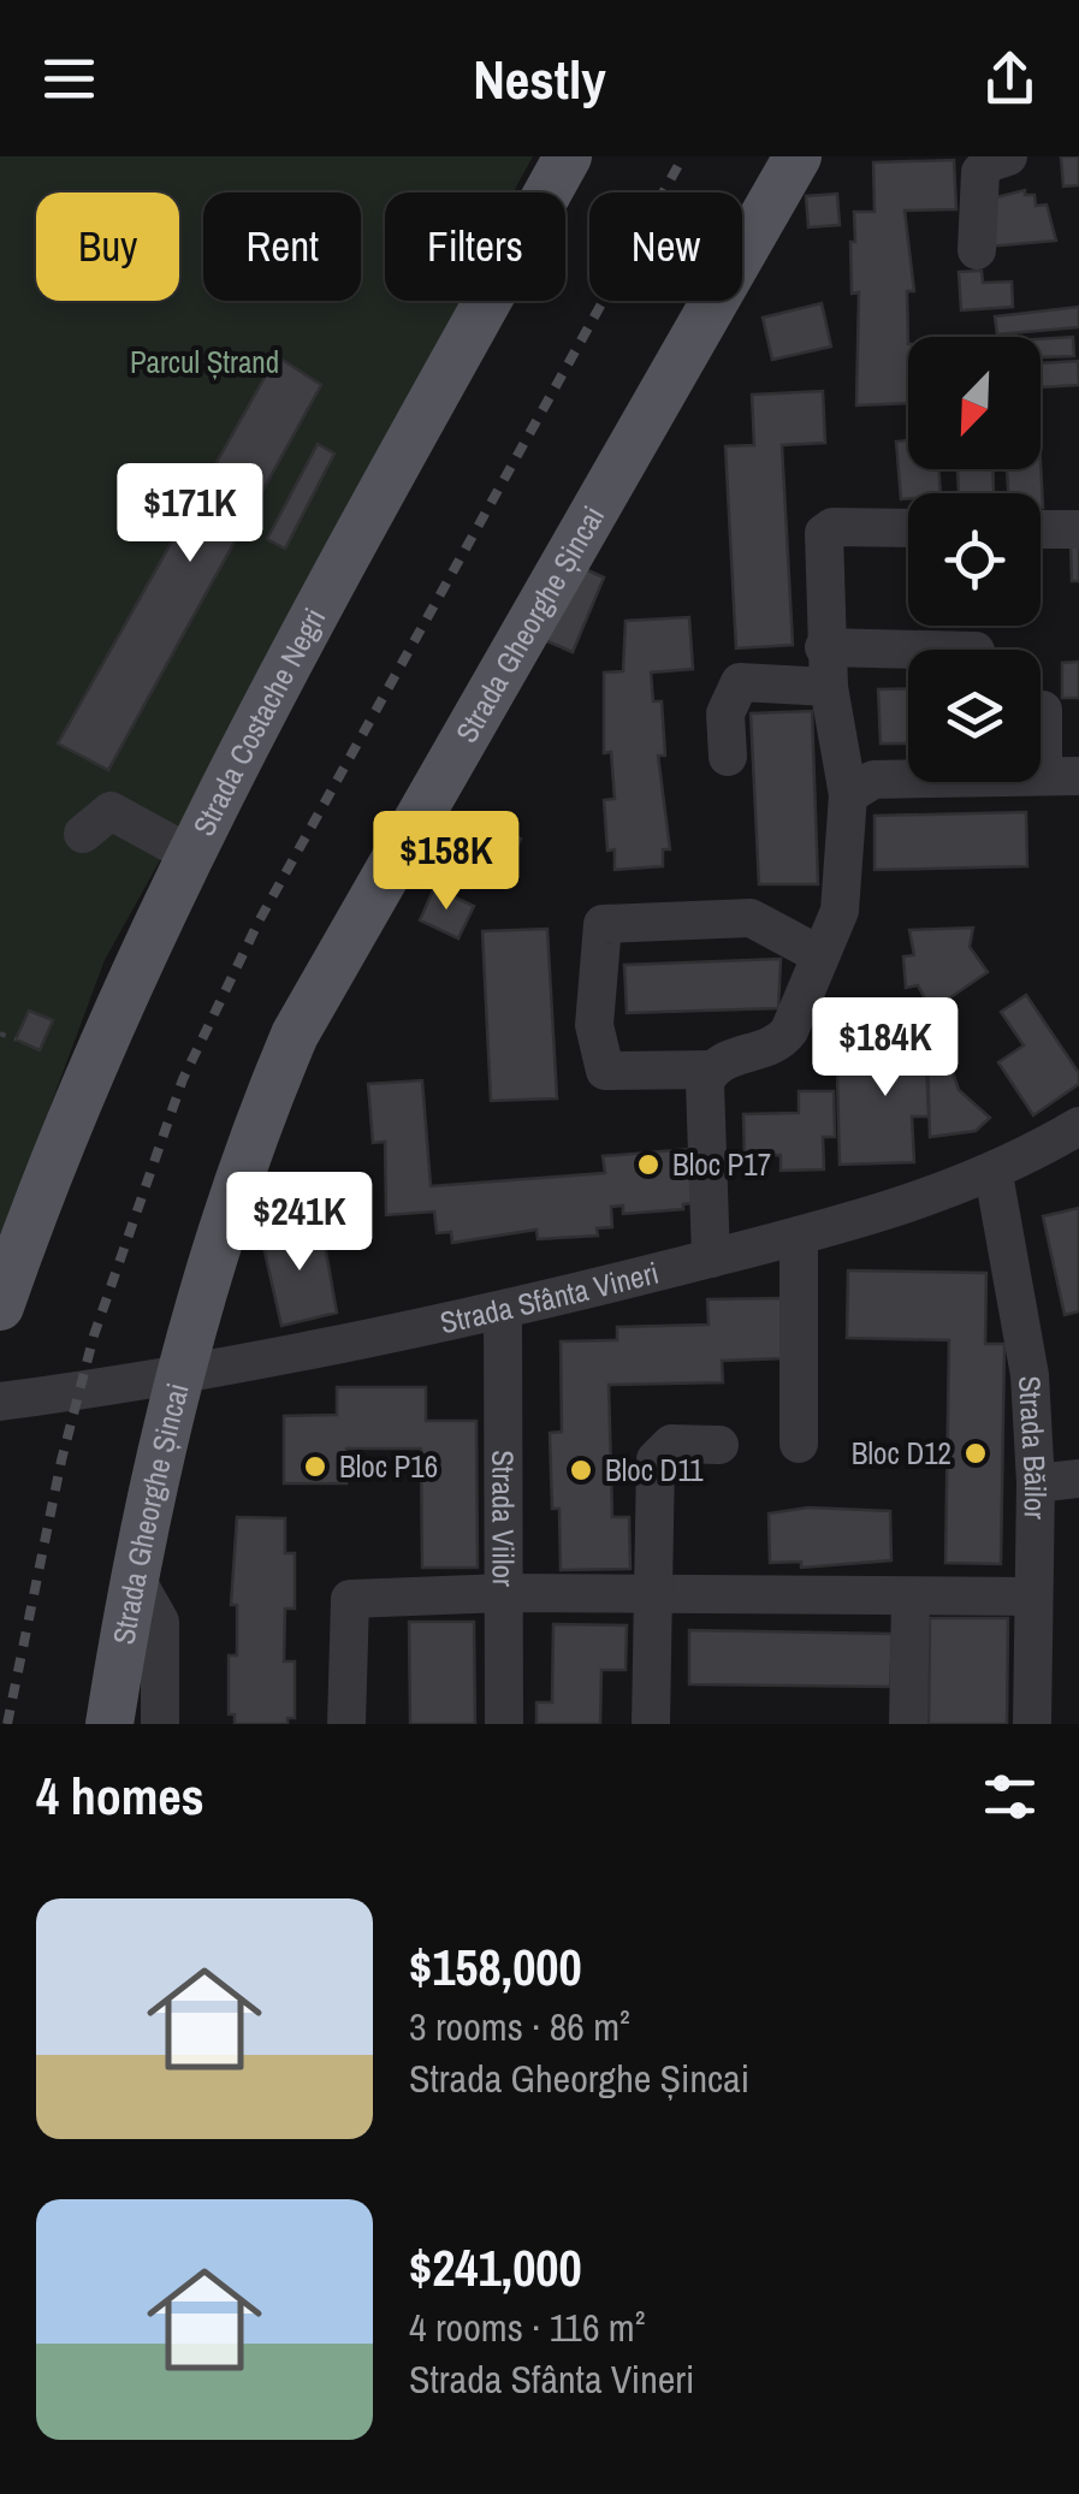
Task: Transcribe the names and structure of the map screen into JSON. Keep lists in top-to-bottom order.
{
  "streets": {
    "main road": ["Strada Gheorghe Șincai", "Strada Costache Negri"],
    "street": ["Strada Sfânta Vineri", "Strada Băilor", "Strada Viilor"]
  },
  "crossings": [
    ["Strada Gheorghe Șincai", "Strada Sfânta Vineri"],
    ["Strada Sfânta Vineri", "Strada Băilor"],
    ["Strada Sfânta Vineri", "Strada Viilor"]
  ],
  "parks": ["Parcul Ștrand"],
  "places": [
    "Bloc P17",
    "Bloc D12",
    "Bloc P16",
    "Bloc D11"
  ],
  "north": "bottom left",
  "page": {
    "header": "Nestly",
    "chip": [
      "Buy",
      "Rent",
      "Filters",
      "New"
    ],
    "price": [
      "$171K",
      "$158K",
      "$184K",
      "$241K"
    ],
    "heading": "4 homes",
    "list": [
      {
        "name": "$158,000",
        "note": "3 rooms · 86 m² · Strada Gheorghe Șincai"
      },
      {
        "name": "$241,000",
        "note": "4 rooms · 116 m² · Strada Sfânta Vineri"
      }
    ]
  }
}
